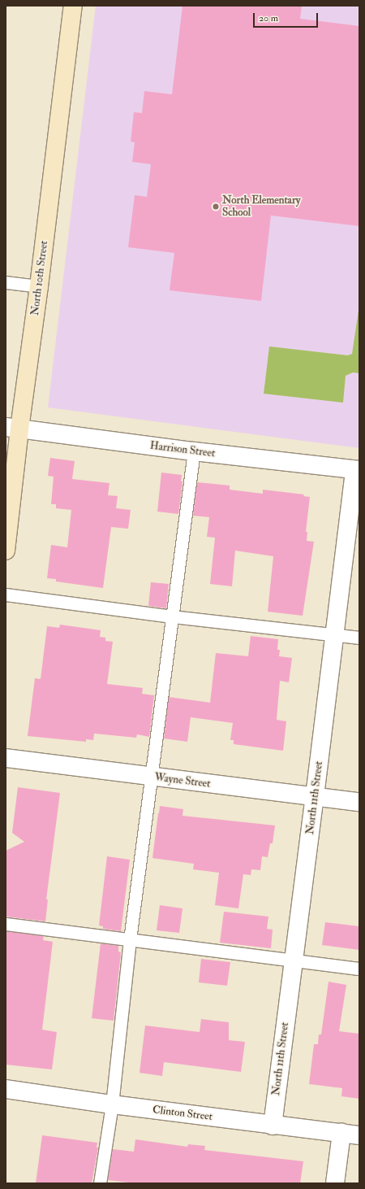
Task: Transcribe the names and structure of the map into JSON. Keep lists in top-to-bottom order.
{
  "streets": {
    "main road": ["North 10th Street"],
    "street": [
      "Harrison Street",
      "Wayne Street",
      "North 11th Street",
      "Clinton Street"
    ]
  },
  "crossings": [
    ["North 10th Street", "Harrison Street"],
    ["Harrison Street", "North 11th Street"],
    ["Wayne Street", "North 11th Street"],
    ["North 11th Street", "Clinton Street"]
  ],
  "places": ["North Elementary School"],
  "scale_bar": "20 m"
}
